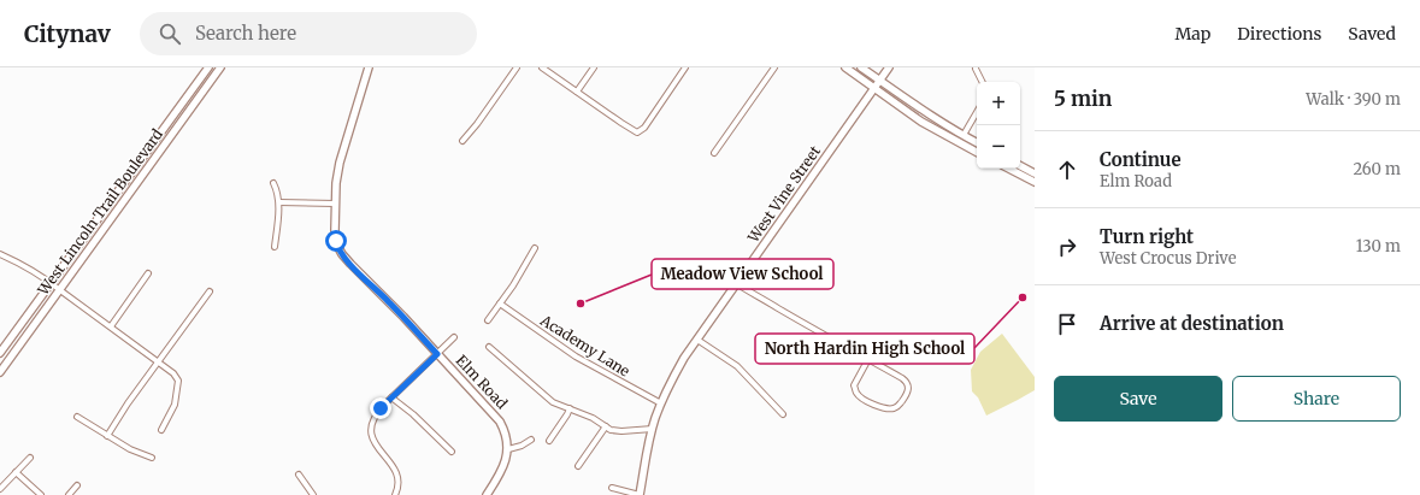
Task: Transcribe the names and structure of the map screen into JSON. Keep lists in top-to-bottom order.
{
  "streets": {
    "main road": ["West Vine Street", "West Lincoln Trail Boulevard", "Elm Road"],
    "street": ["Academy Lane"]
  },
  "crossings": [
    ["West Vine Street", "Academy Lane"]
  ],
  "places": ["North Hardin High School", "Meadow View School"],
  "page": {
    "header": "Citynav",
    "search": "Search here",
    "nav": ["Map", "Directions", "Saved"],
    "heading": ["5 min", "Walk · 390 m"],
    "map_buttons": ["+", "−"],
    "list": [
      ["Continue", "Elm Road", "260 m"],
      ["Turn right", "West Crocus Drive", "130 m"],
      "Arrive at destination"
    ],
    "buttons": ["Save", "Share"]
  }
}
